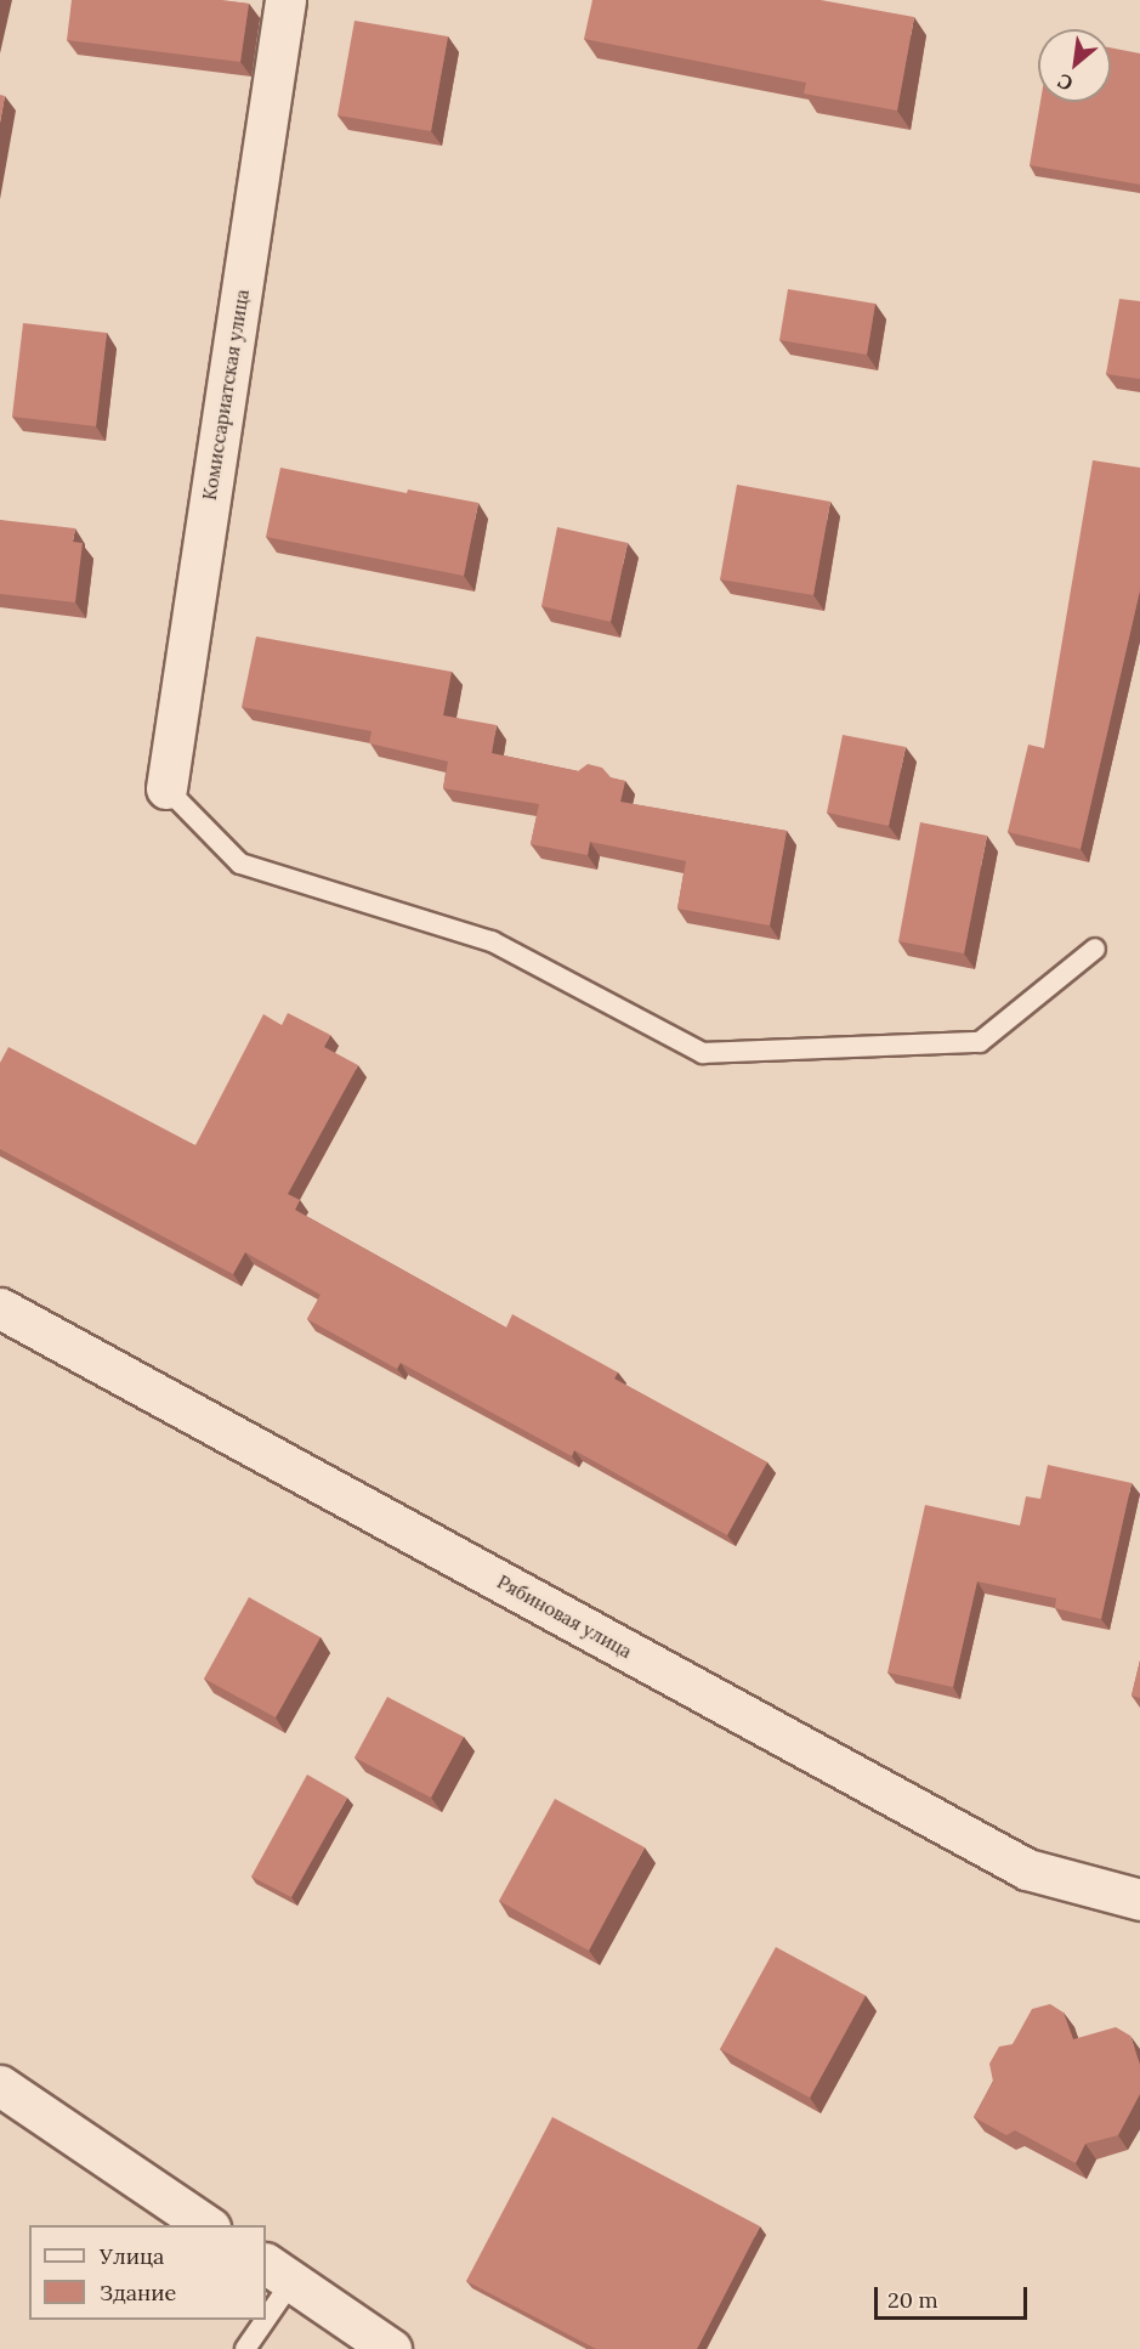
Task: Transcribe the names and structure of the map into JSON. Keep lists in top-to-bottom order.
{
  "streets": {
    "street": ["Комиссариатская улица", "Рябиновая улица"]
  },
  "legend": ["Улица", "Здание"],
  "scale_bar": "20 m",
  "north": "bottom left"
}
